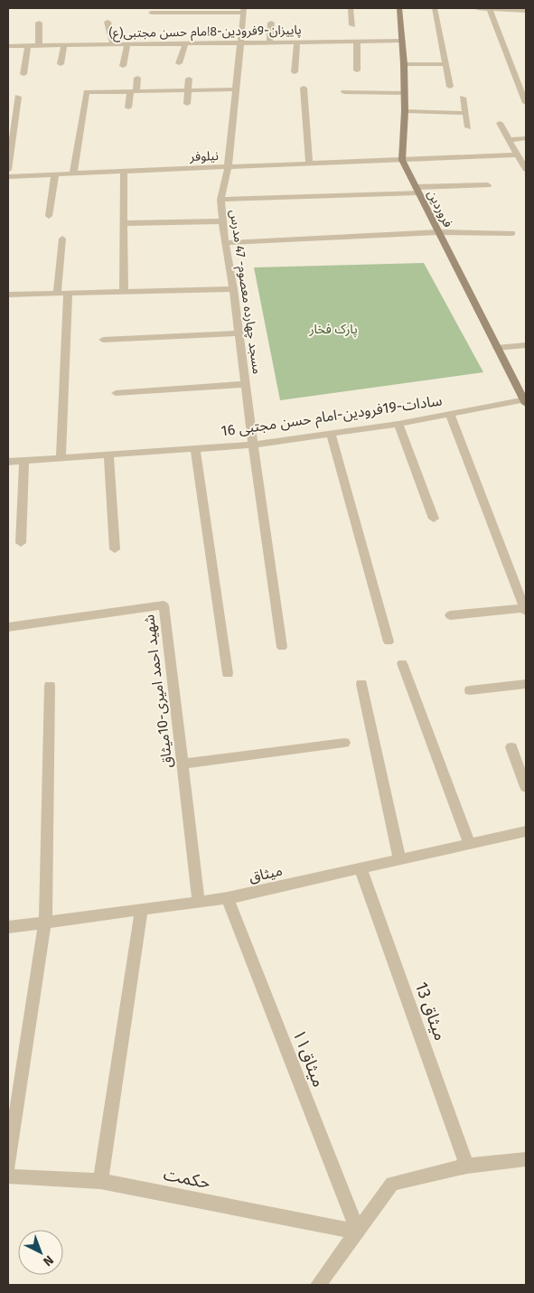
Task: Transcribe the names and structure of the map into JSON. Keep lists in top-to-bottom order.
{
  "streets": {
    "street": [
      "پاییزان-9فرودین-8امام حسن مجتبی(ع)",
      "نیلوفر",
      "فروردین",
      "مسجد چهارده معصوم- 47 مدرس",
      "سادات-19فرودین-امام حسن مجتبی 16",
      "شهید احمد امیری-10میثاق",
      "میثاق",
      "میثاق 13",
      "میثاق۱۱",
      "حکمت"
    ]
  },
  "crossings": [
    ["پاییزان-9فرودین-8امام حسن مجتبی(ع)", "فروردین"],
    ["پاییزان-9فرودین-8امام حسن مجتبی(ع)", "مسجد چهارده معصوم- 47 مدرس"],
    ["نیلوفر", "فروردین"],
    ["نیلوفر", "مسجد چهارده معصوم- 47 مدرس"],
    ["فروردین", "سادات-19فرودین-امام حسن مجتبی 16"],
    ["مسجد چهارده معصوم- 47 مدرس", "سادات-19فرودین-امام حسن مجتبی 16"],
    ["شهید احمد امیری-10میثاق", "میثاق"],
    ["میثاق", "میثاق 13"],
    ["میثاق", "میثاق۱۱"],
    ["میثاق۱۱", "حکمت"]
  ],
  "parks": ["پارک فخار"],
  "north": "bottom right"
}
